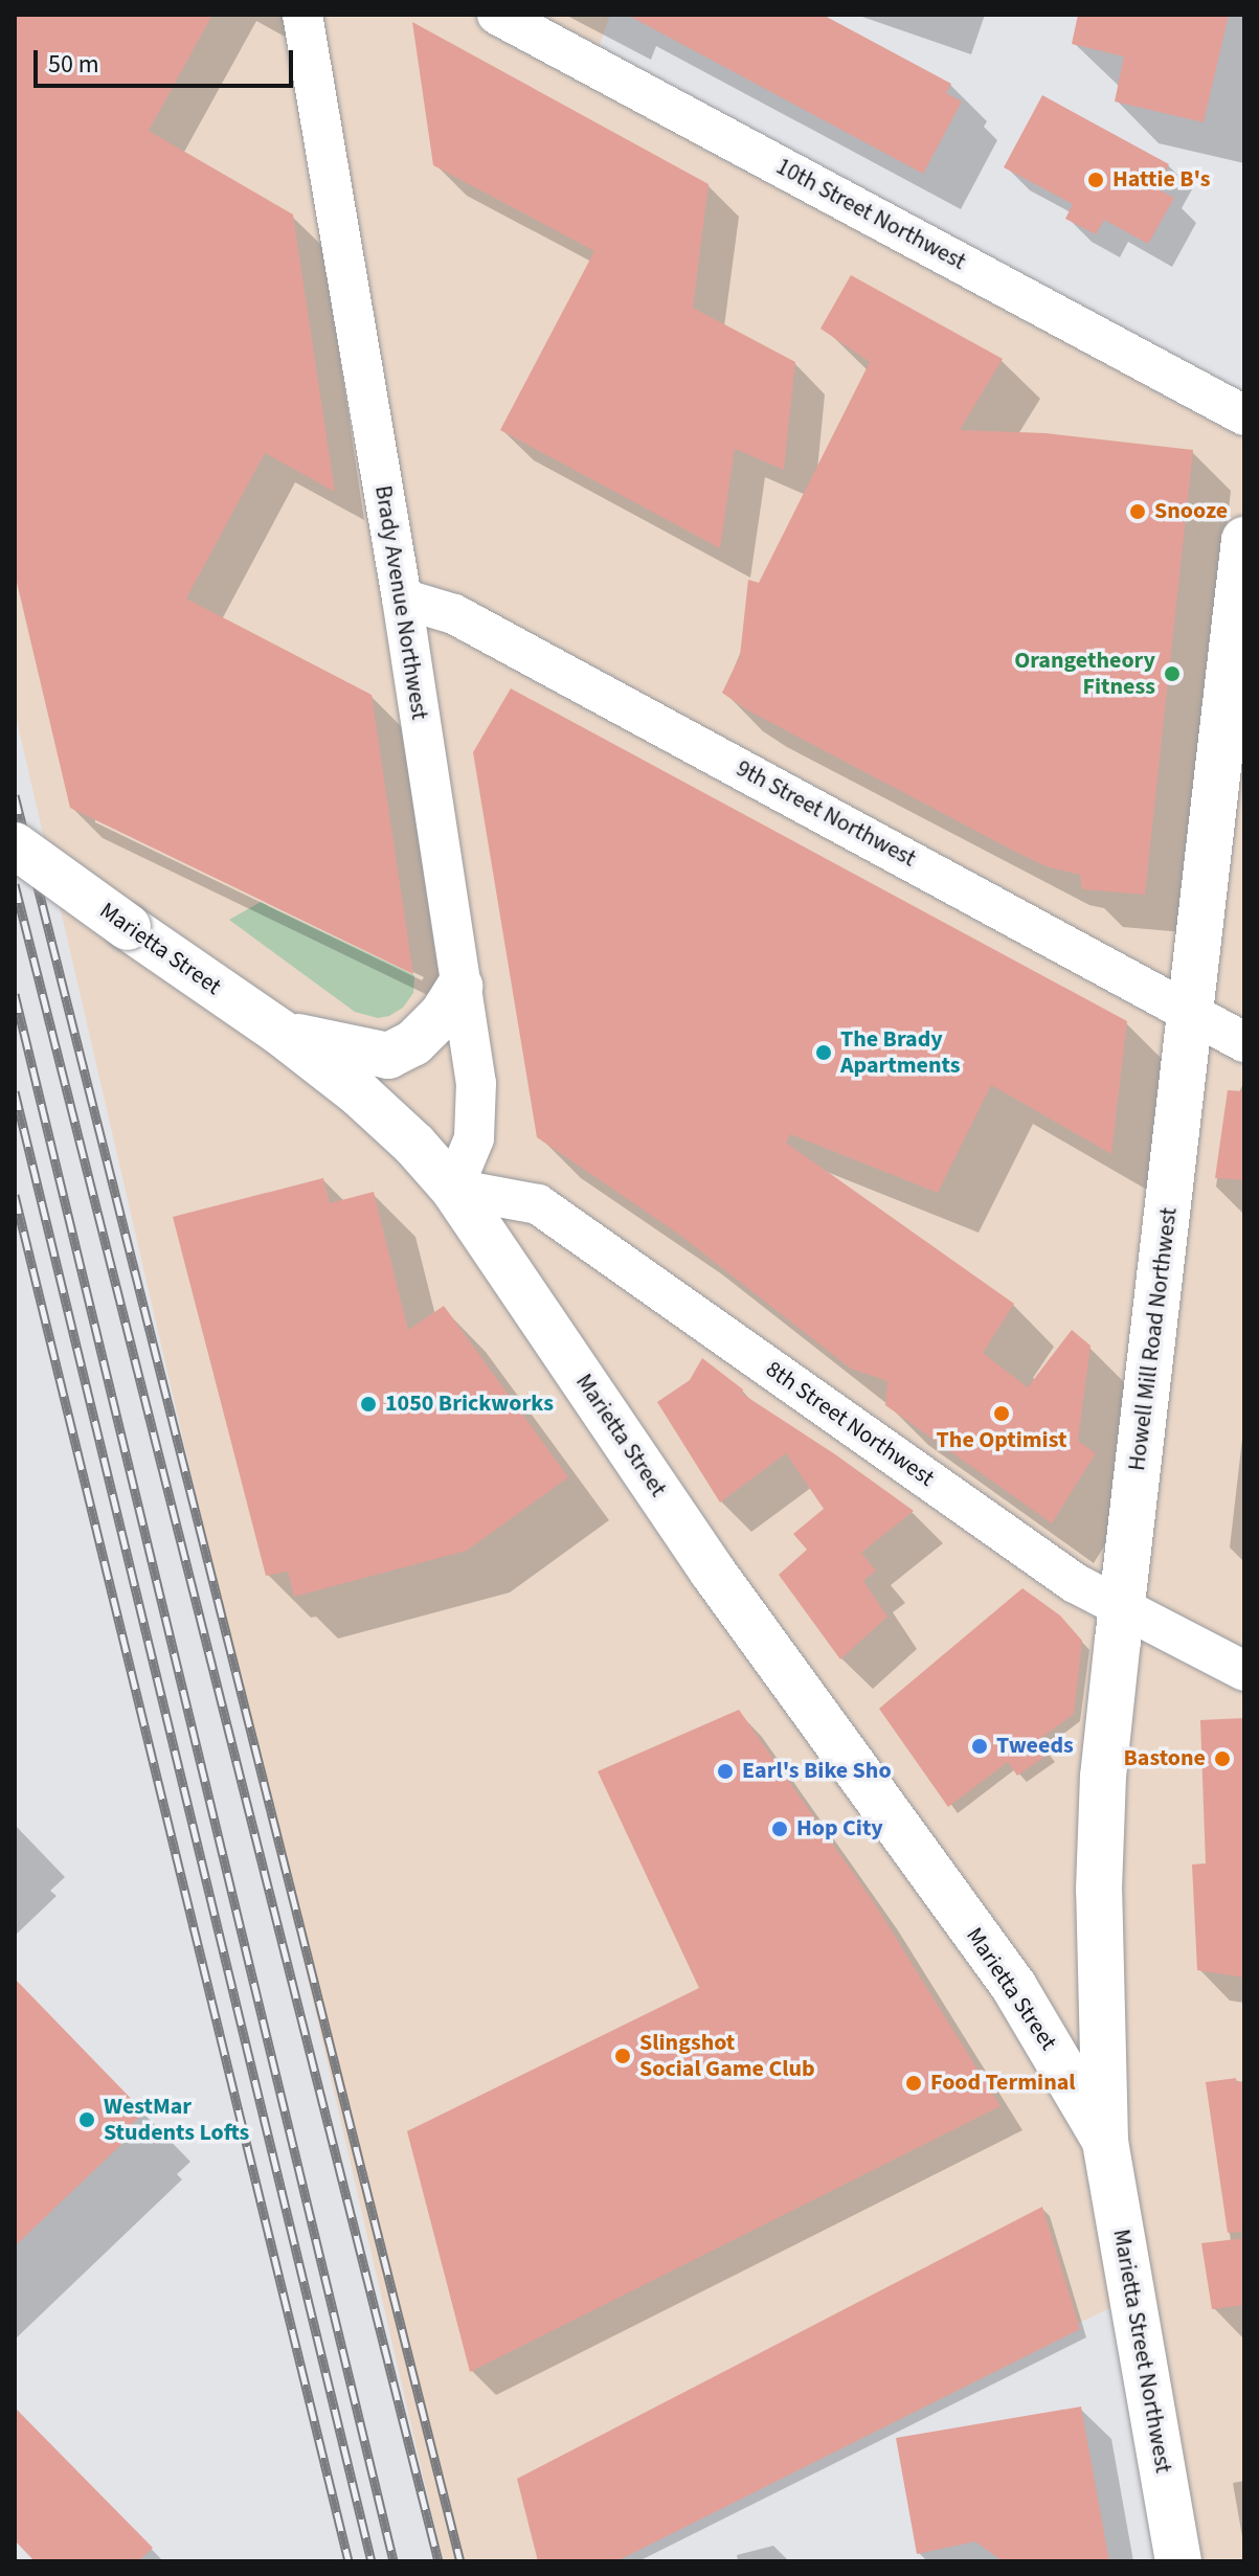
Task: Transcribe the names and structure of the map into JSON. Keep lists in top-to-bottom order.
{
  "streets": {
    "main road": ["Marietta Street", "Howell Mill Road Northwest", "Marietta Street Northwest"],
    "street": [
      "10th Street Northwest",
      "Brady Avenue Northwest",
      "9th Street Northwest",
      "8th Street Northwest"
    ]
  },
  "crossings": [
    ["Brady Avenue Northwest", "9th Street Northwest"],
    ["Brady Avenue Northwest", "Marietta Street"],
    ["Brady Avenue Northwest", "8th Street Northwest"],
    ["9th Street Northwest", "Howell Mill Road Northwest"],
    ["Marietta Street", "Howell Mill Road Northwest"],
    ["Marietta Street", "8th Street Northwest"],
    ["Marietta Street", "Marietta Street Northwest"],
    ["Howell Mill Road Northwest", "8th Street Northwest"],
    ["Howell Mill Road Northwest", "Marietta Street Northwest"]
  ],
  "places": [
    "Hattie B's",
    "Snooze",
    "Orangetheory Fitness",
    "The Brady Apartments",
    "1050 Brickworks",
    "The Optimist",
    "Tweeds",
    "Bastone",
    "Earl's Bike Sho",
    "Hop City",
    "Slingshot Social Game Club",
    "Food Terminal",
    "WestMar Students Lofts"
  ],
  "scale_bar": "50 m"
}
